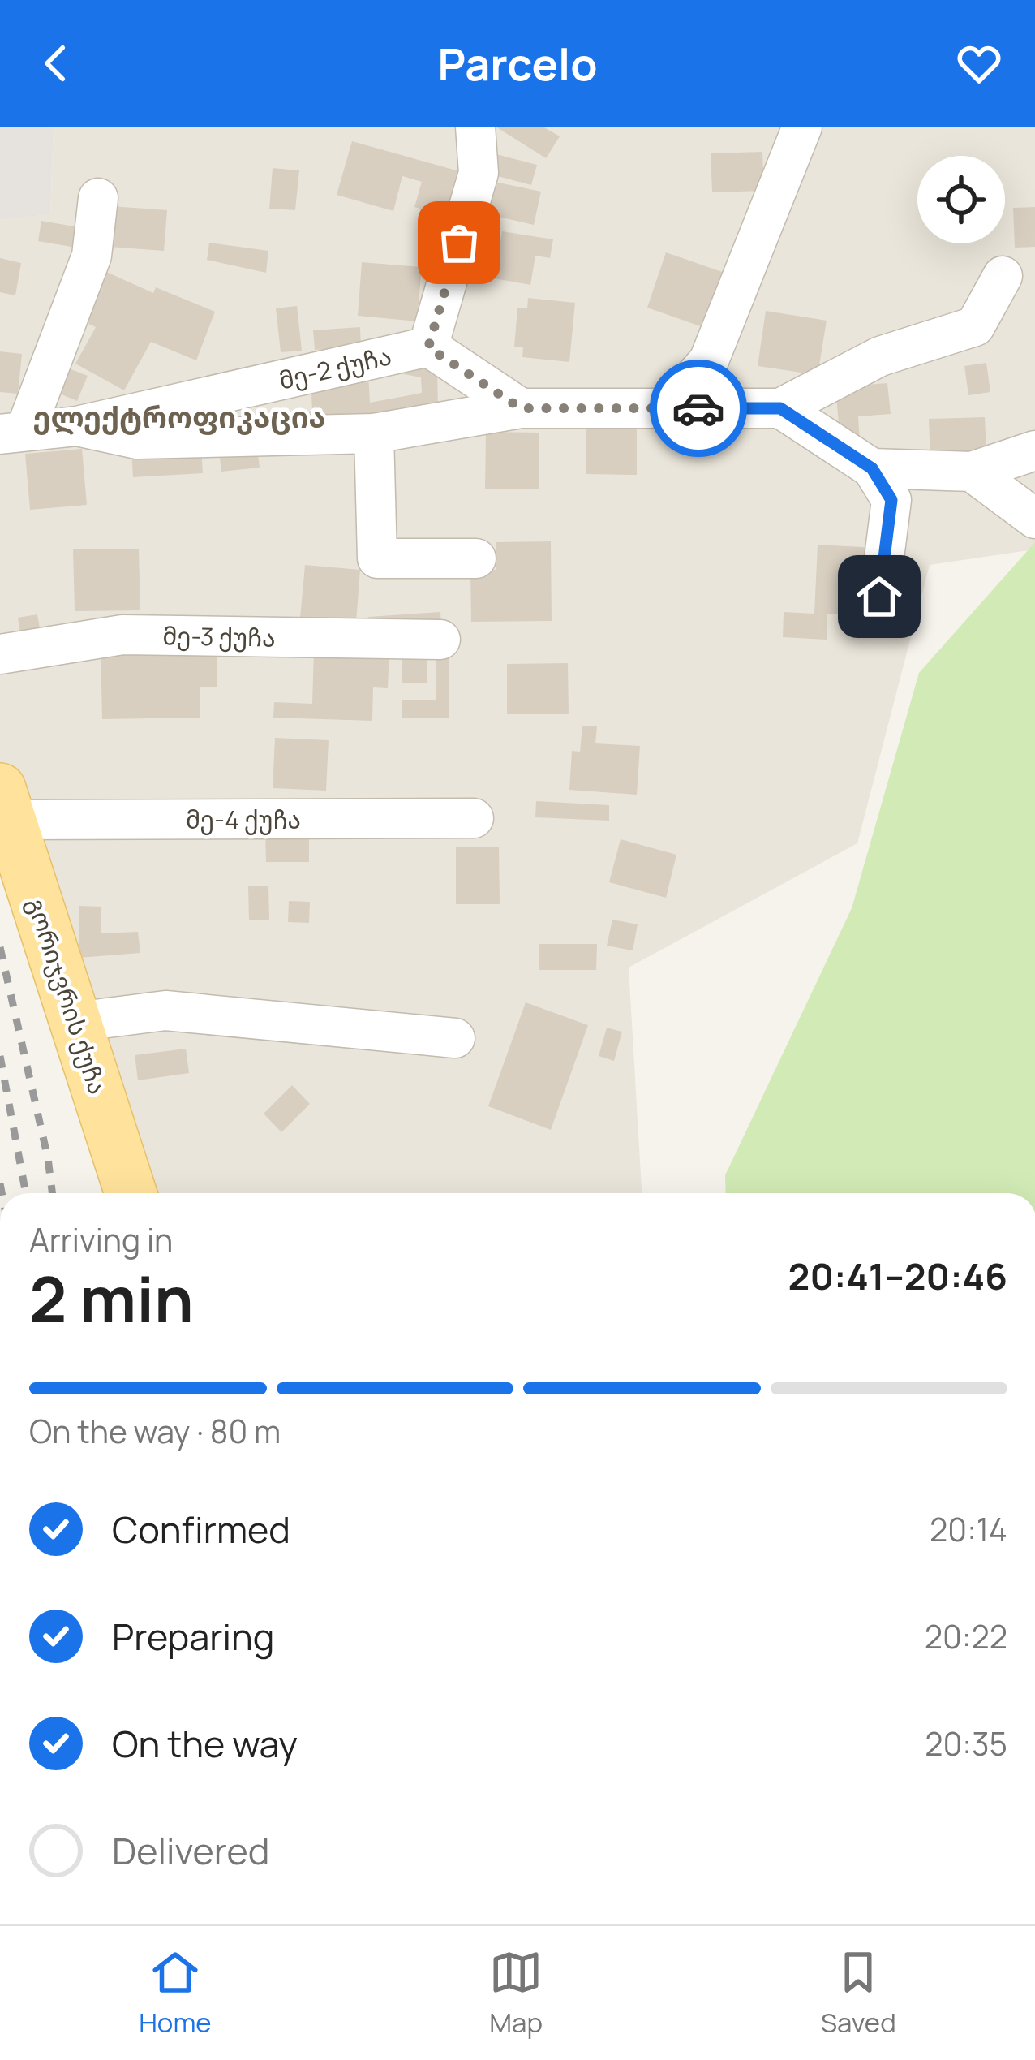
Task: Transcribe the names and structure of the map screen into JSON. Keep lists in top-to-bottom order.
{
  "streets": {
    "main road": ["გორიჯვრის ქუჩა"],
    "street": ["მე-2 ქუჩა", "მე-3 ქუჩა", "მე-4 ქუჩა"]
  },
  "crossings": [
    ["მე-4 ქუჩა", "გორიჯვრის ქუჩა"]
  ],
  "districts": ["ელექტროფიკაცია"],
  "page": {
    "header": "Parcelo",
    "heading": ["2 min", "Arriving in", "20:41–20:46"],
    "bar": "On the way · 80 m",
    "list": [
      ["Confirmed", "20:14"],
      ["Preparing", "20:22"],
      ["On the way", "20:35"],
      "Delivered"
    ],
    "tabs": ["Home", "Map", "Saved"]
  }
}
